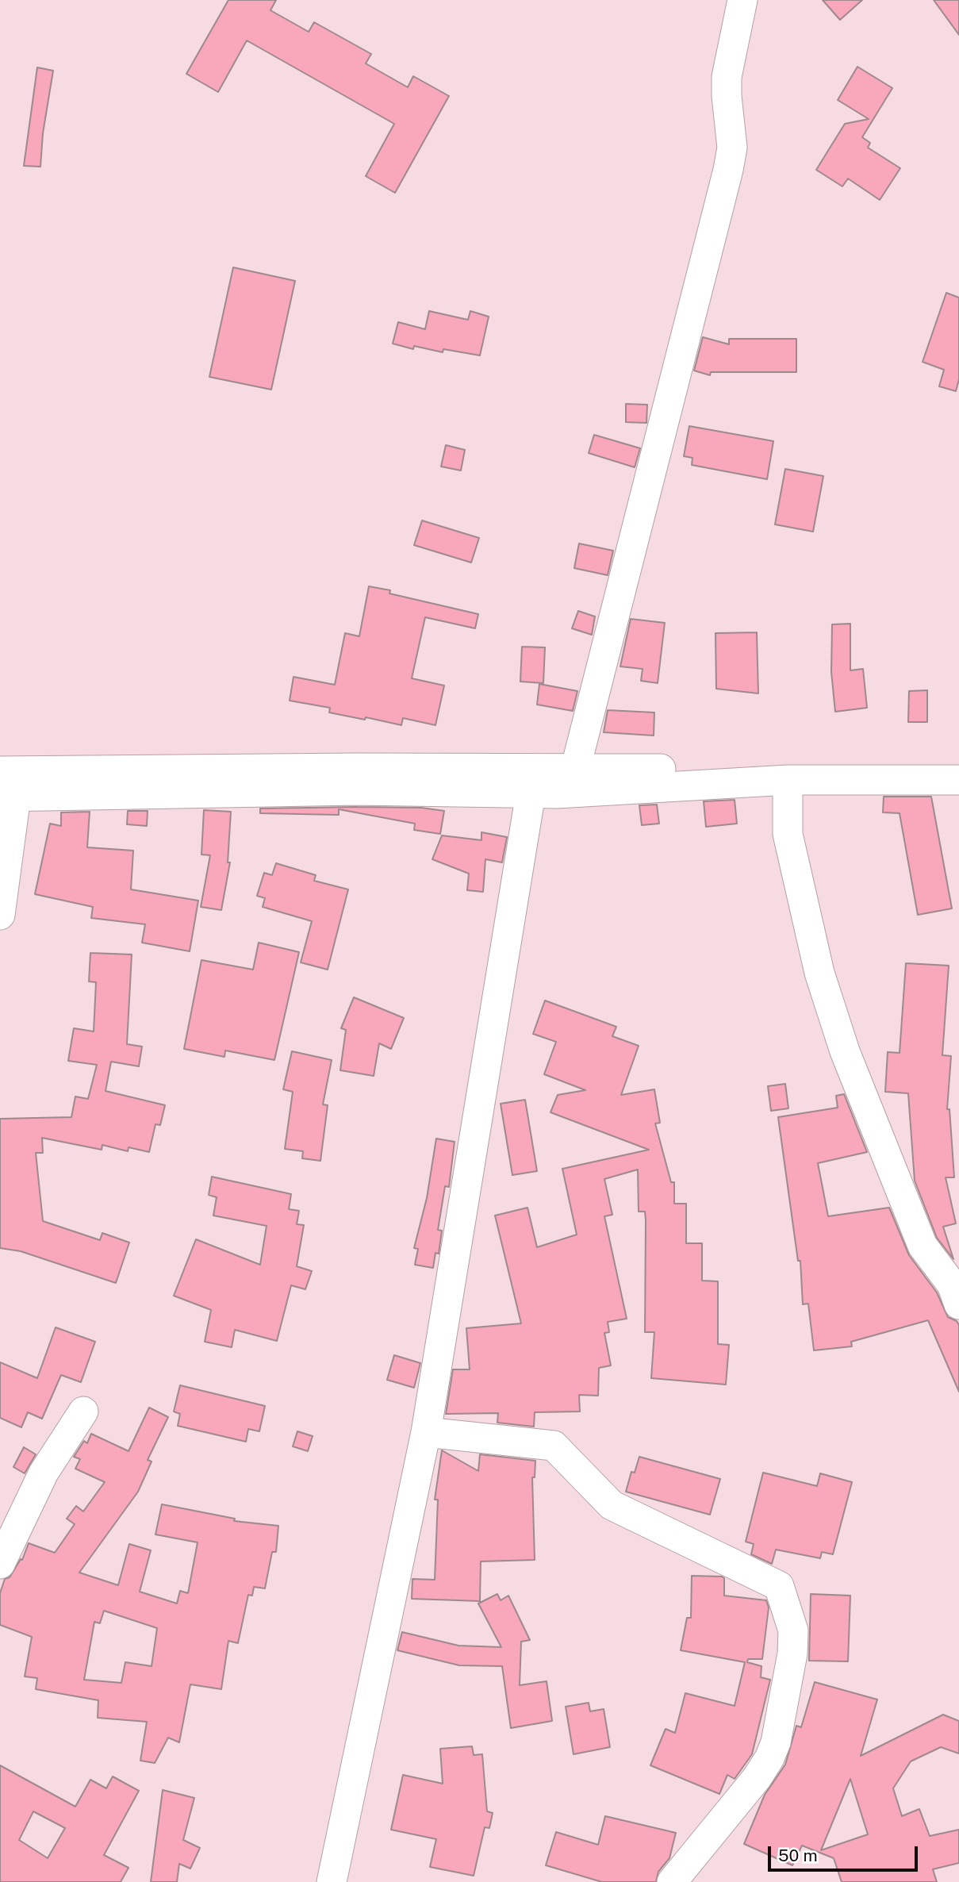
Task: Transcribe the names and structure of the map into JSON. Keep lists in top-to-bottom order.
{
  "scale_bar": "50 m"
}
